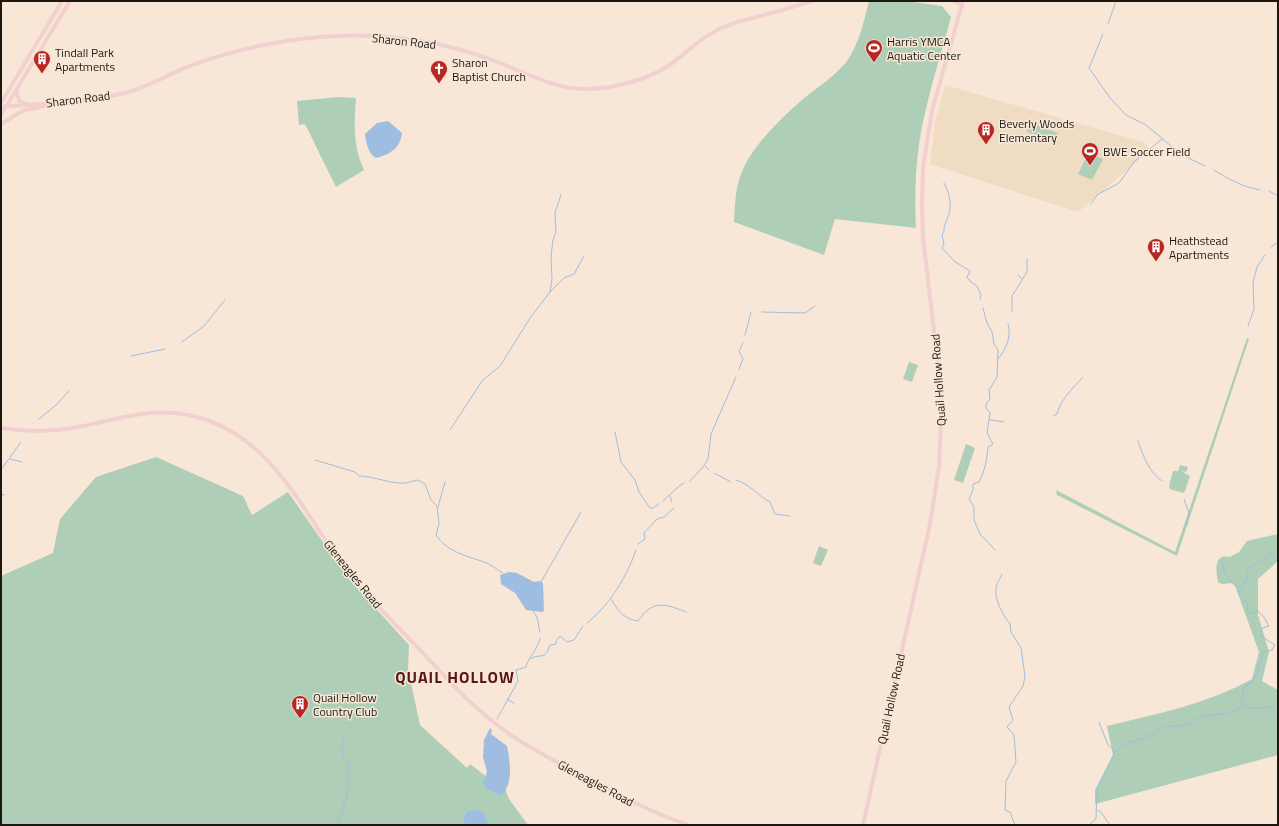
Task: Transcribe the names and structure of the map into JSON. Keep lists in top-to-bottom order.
{
  "streets": {
    "main road": ["Sharon Road", "Quail Hollow Road", "Gleneagles Road"]
  },
  "districts": ["QUAIL HOLLOW"],
  "places": {
    "sports": ["Harris YMCA Aquatic Center", "BWE Soccer Field"],
    "building": [
      "Tindall Park Apartments",
      "Beverly Woods Elementary",
      "Heathstead Apartments",
      "Quail Hollow Country Club"
    ],
    "church": ["Sharon Baptist Church"]
  }
}
